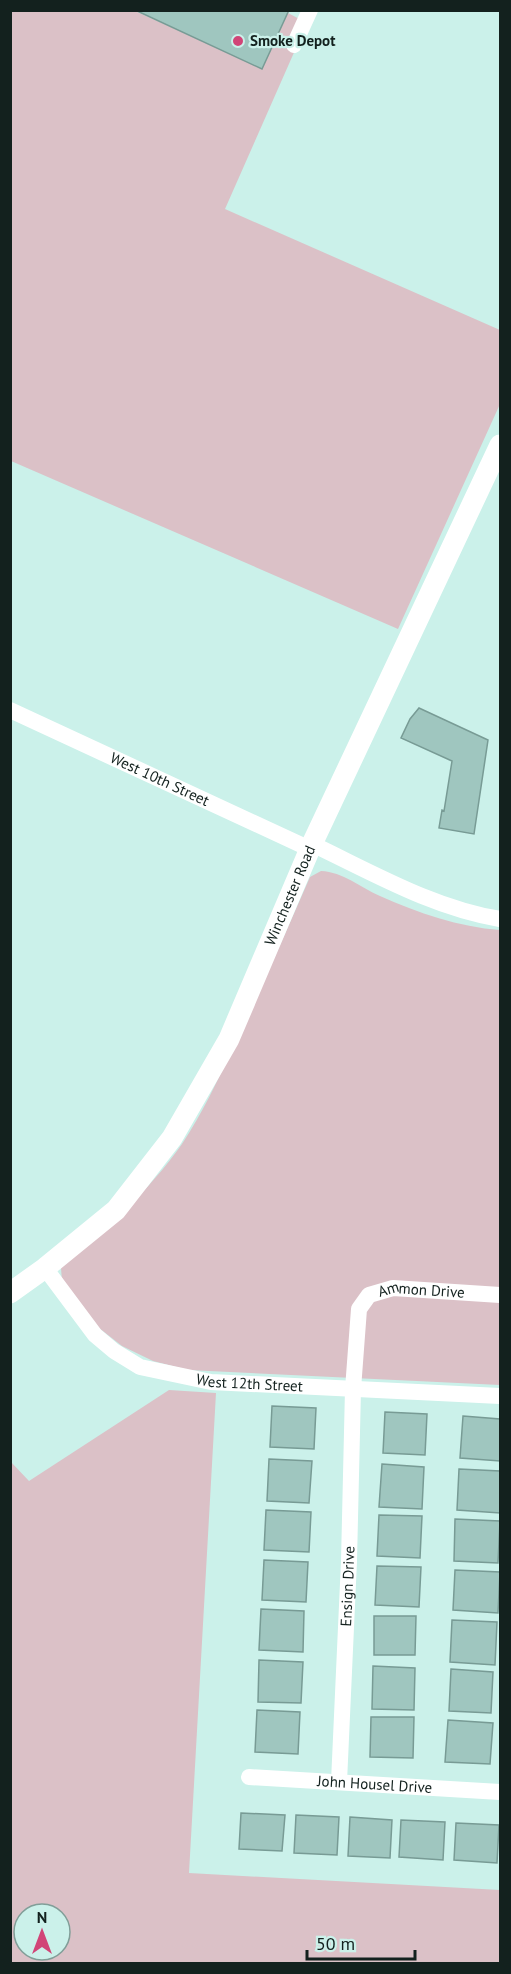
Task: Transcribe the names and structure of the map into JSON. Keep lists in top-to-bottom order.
{
  "streets": {
    "street": [
      "West 10th Street",
      "Winchester Road",
      "Ammon Drive",
      "West 12th Street",
      "Ensign Drive",
      "John Housel Drive"
    ]
  },
  "crossings": [
    ["West 10th Street", "Winchester Road"],
    ["Winchester Road", "West 12th Street"],
    ["Ammon Drive", "West 12th Street"],
    ["Ammon Drive", "Ensign Drive"],
    ["West 12th Street", "Ensign Drive"],
    ["Ensign Drive", "John Housel Drive"]
  ],
  "places": ["Smoke Depot"],
  "scale_bar": "50 m",
  "north": "top"
}
